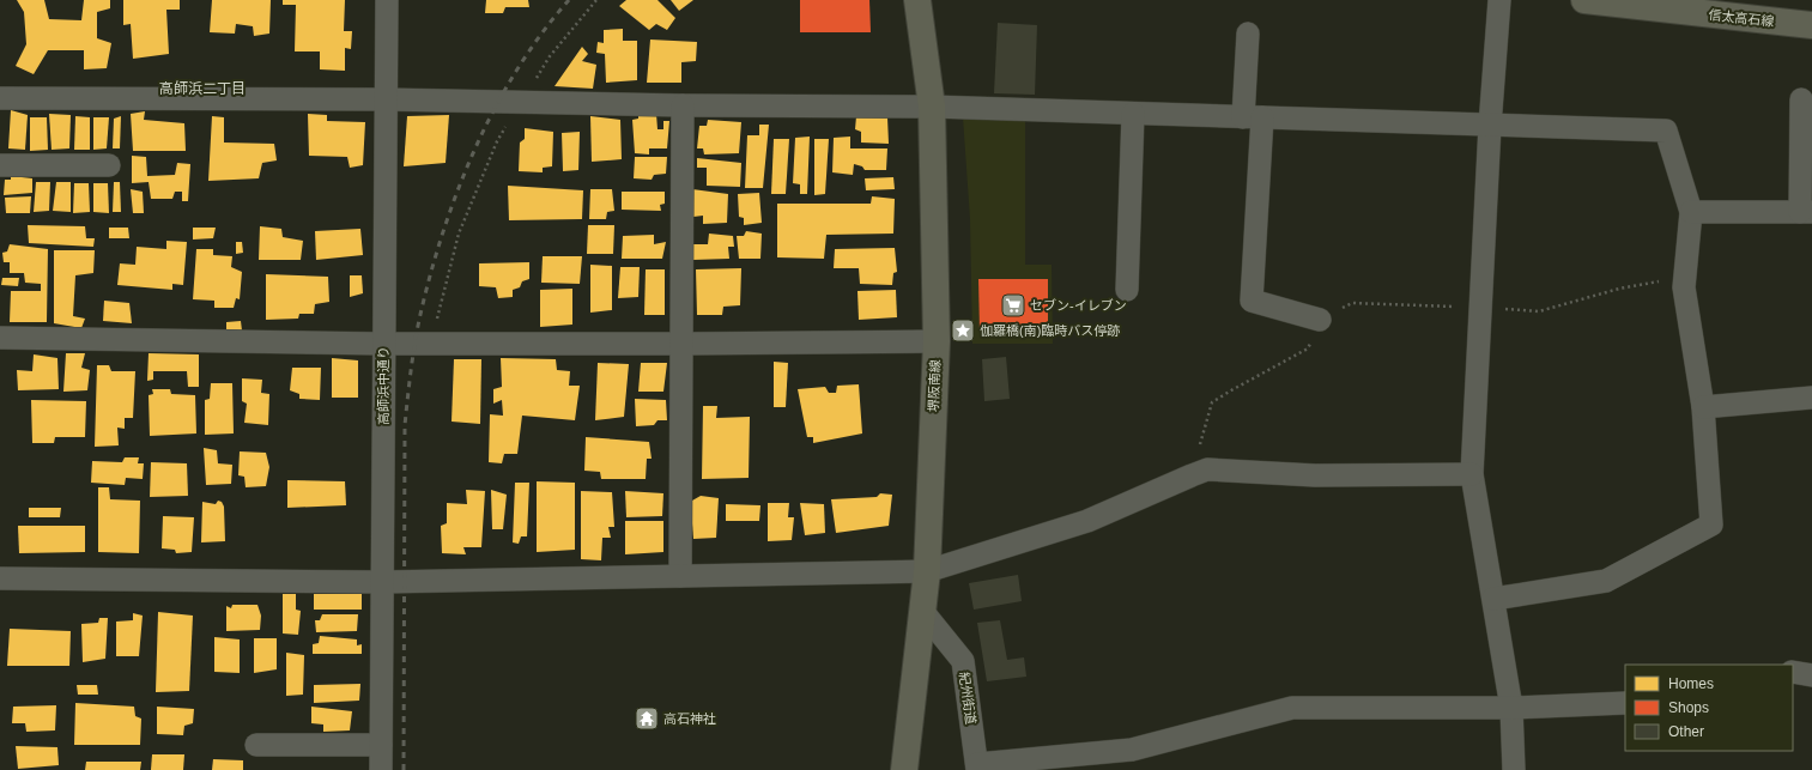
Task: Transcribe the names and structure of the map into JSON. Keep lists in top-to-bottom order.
{
  "streets": {
    "main road": ["信太高石線", "堺阪南線"],
    "street": ["高師浜中通り", "紀州街道"]
  },
  "crossings": [
    ["堺阪南線", "紀州街道"]
  ],
  "districts": ["高師浜二丁目"],
  "places": {
    "supermarket": ["セブン-イレブン"],
    "place": ["伽羅橋(南)臨時バス停跡"],
    "temple": ["高石神社"]
  },
  "legend": ["Homes", "Shops", "Other"]
}
